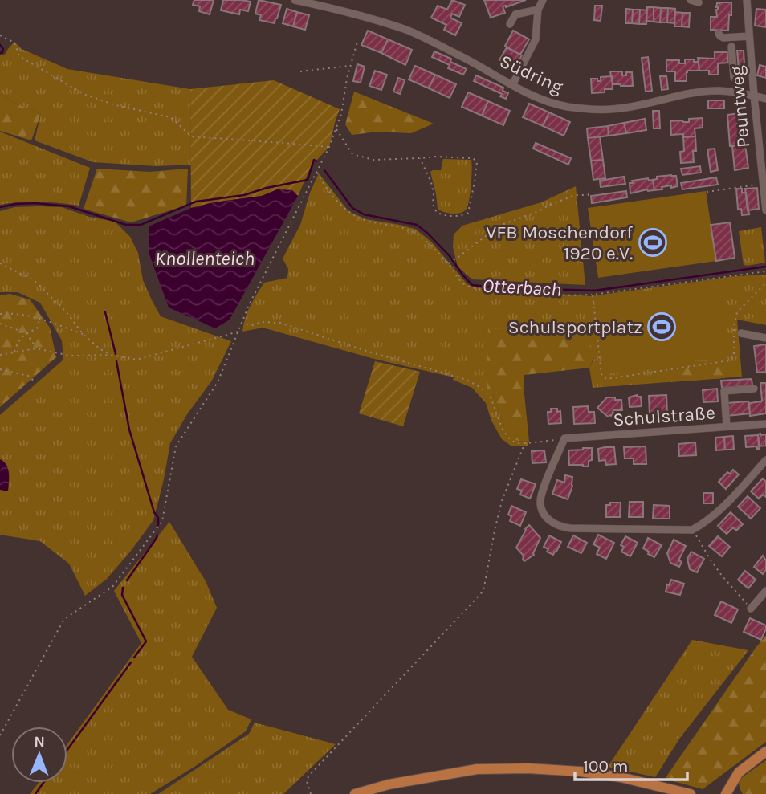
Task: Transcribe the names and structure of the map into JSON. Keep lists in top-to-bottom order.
{
  "streets": {
    "street": ["Südring", "Peuntweg", "Schulstraße"]
  },
  "crossings": [
    ["Südring", "Peuntweg"]
  ],
  "water": ["Knollenteich", "Otterbach"],
  "places": {
    "sports": ["VFB Moschendorf 1920 e.V.", "Schulsportplatz"]
  },
  "scale_bar": "100 m",
  "north": "top"
}
